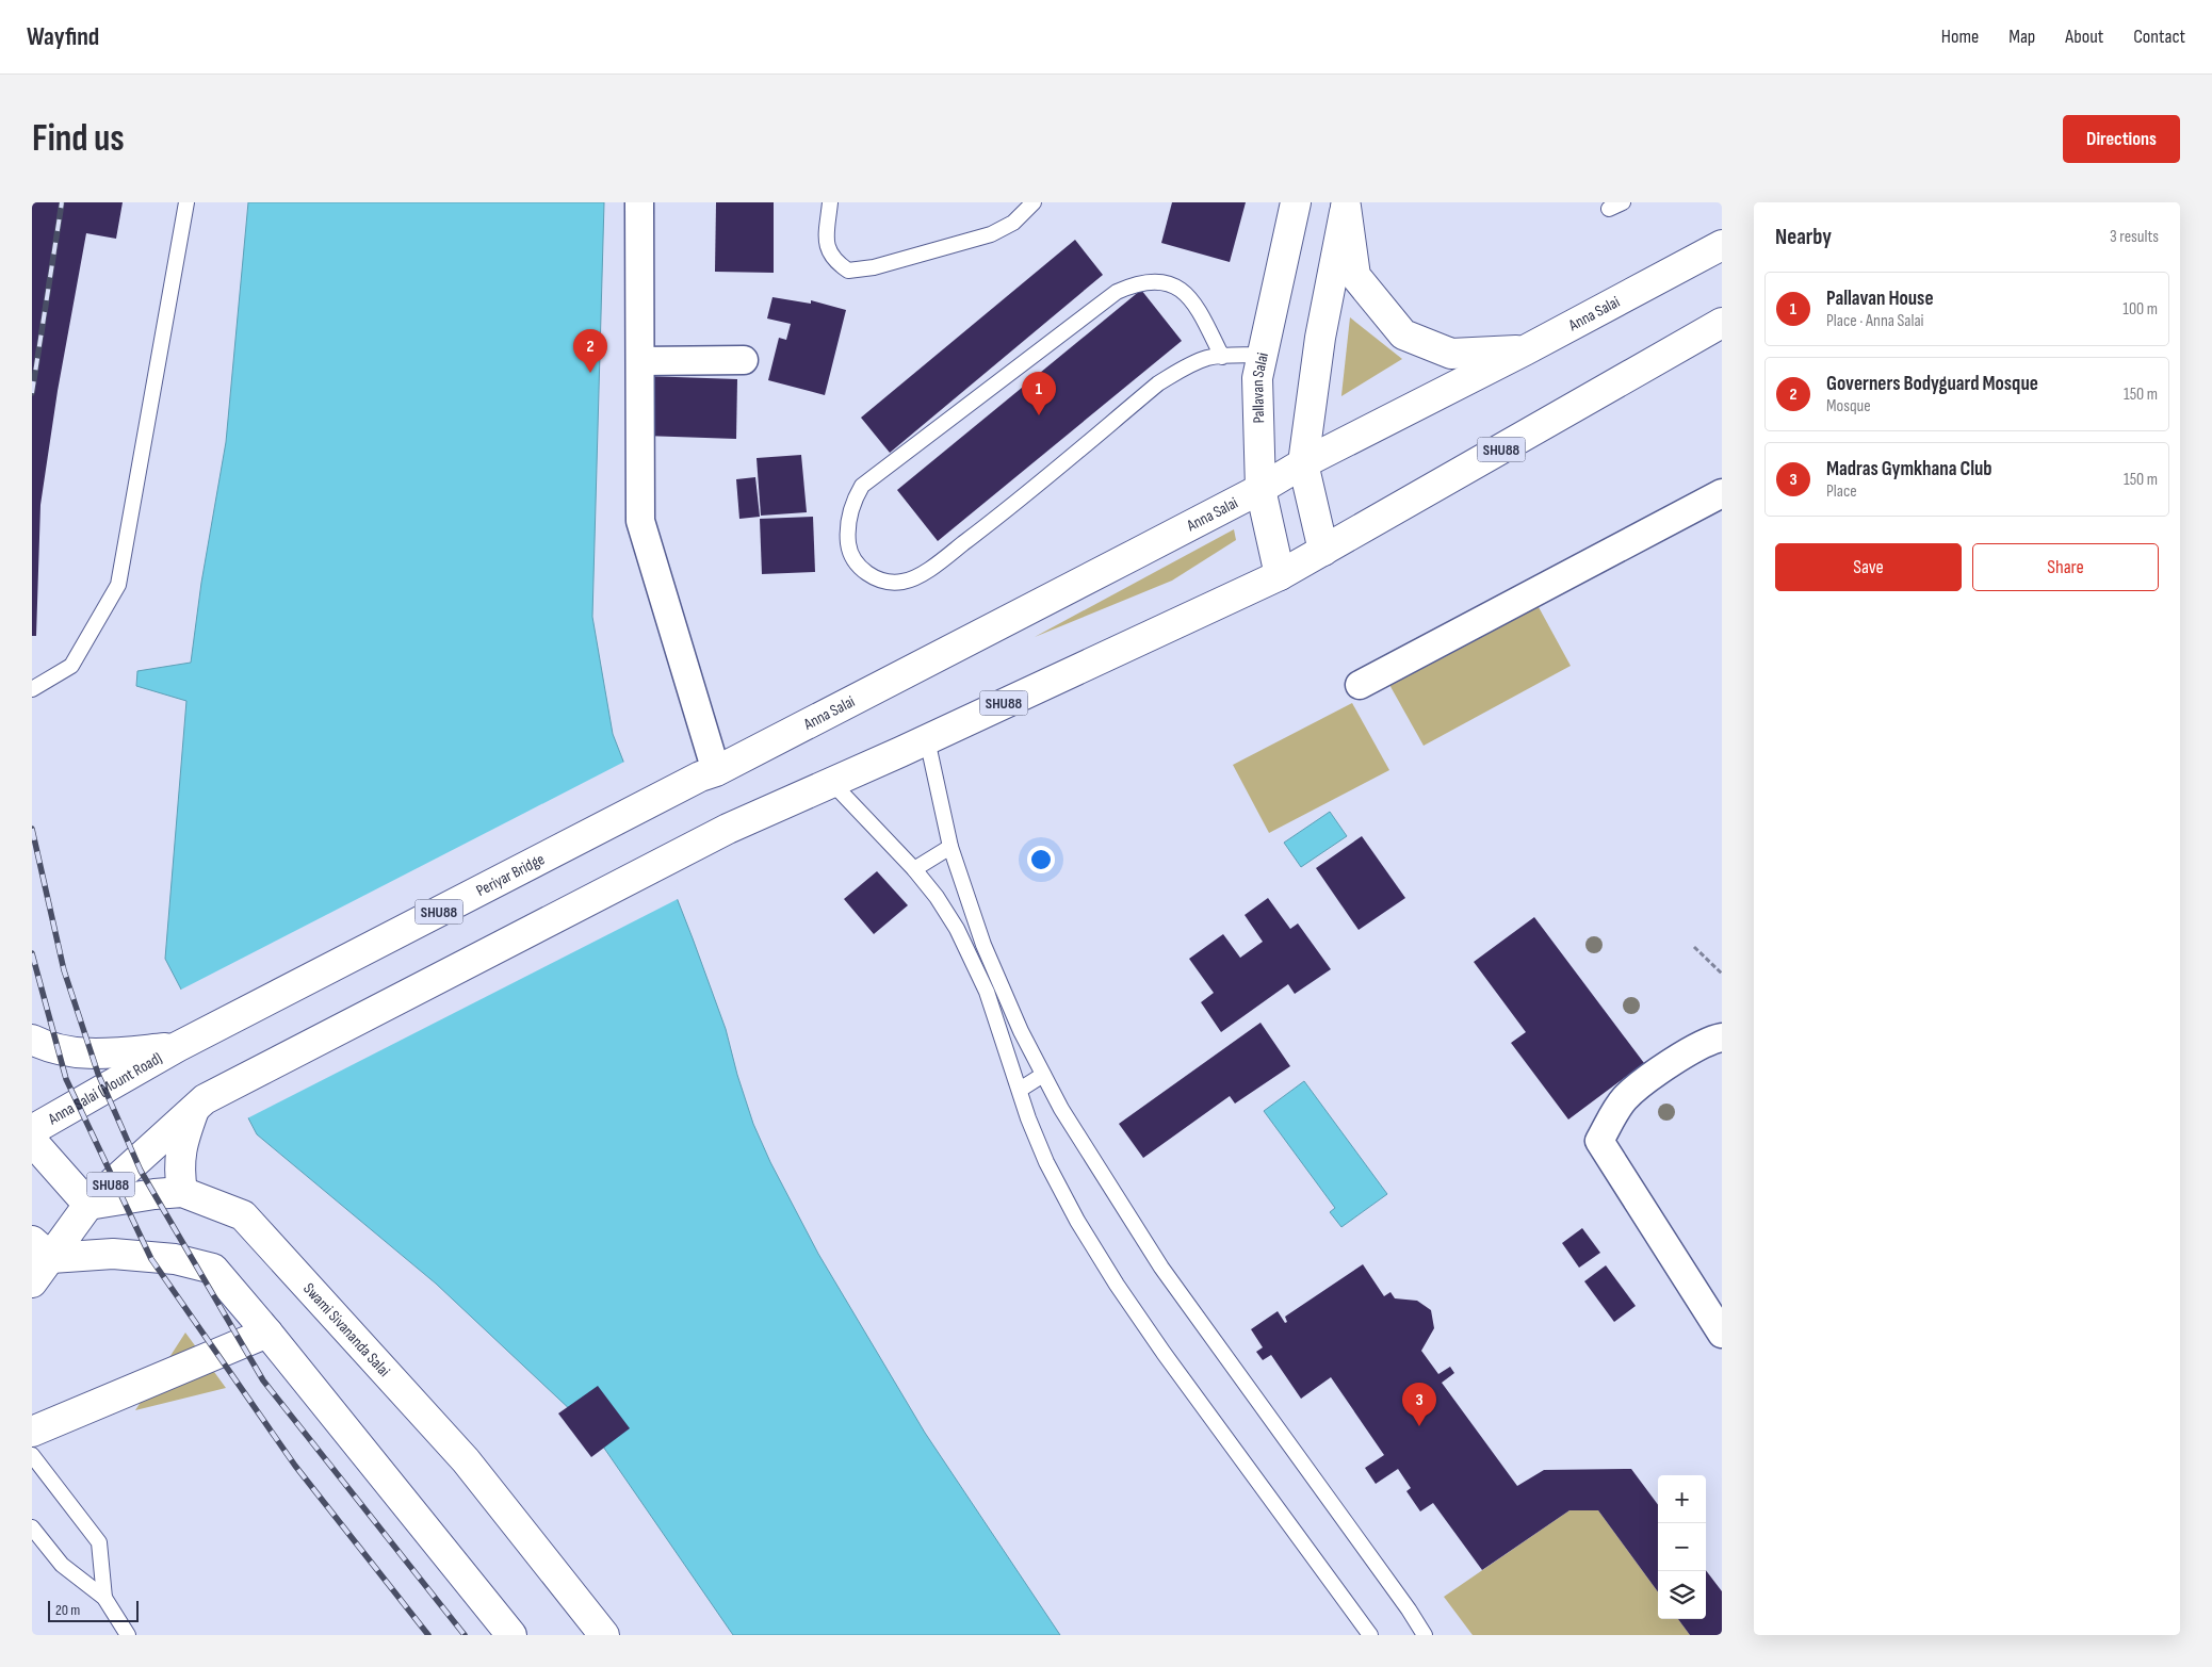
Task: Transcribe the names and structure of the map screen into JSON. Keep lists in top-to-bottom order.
{
  "streets": {
    "main road": [
      "Anna Salai",
      "Pallavan Salai",
      "SHU88",
      "Periyar Bridge",
      "Anna Salai (Mount Road)",
      "Swami Sivananda Salai"
    ]
  },
  "crossings": [
    ["Anna Salai", "Pallavan Salai"],
    ["Anna Salai", "Periyar Bridge"],
    ["Pallavan Salai", "SHU88"],
    ["SHU88", "Swami Sivananda Salai"],
    ["Periyar Bridge", "Anna Salai (Mount Road)"]
  ],
  "scale_bar": "20 m",
  "page": {
    "header": "Wayfind",
    "nav": [
      "Home",
      "Map",
      "About",
      "Contact"
    ],
    "buttons": [
      "Directions",
      ["Save", "Share"]
    ],
    "title": "Find us",
    "heading": ["Nearby", "3 results"],
    "list": [
      {
        "mark": "1",
        "name": "Pallavan House",
        "note": "Place · Anna Salai",
        "value": "100 m"
      },
      {
        "mark": "2",
        "name": "Governers Bodyguard Mosque",
        "note": "Mosque",
        "value": "150 m"
      },
      {
        "mark": "3",
        "name": "Madras Gymkhana Club",
        "note": "Place",
        "value": "150 m"
      }
    ],
    "pins": ["2", "1", "3"],
    "map_buttons": ["+", "−"],
    "scale": "20 m"
  }
}
